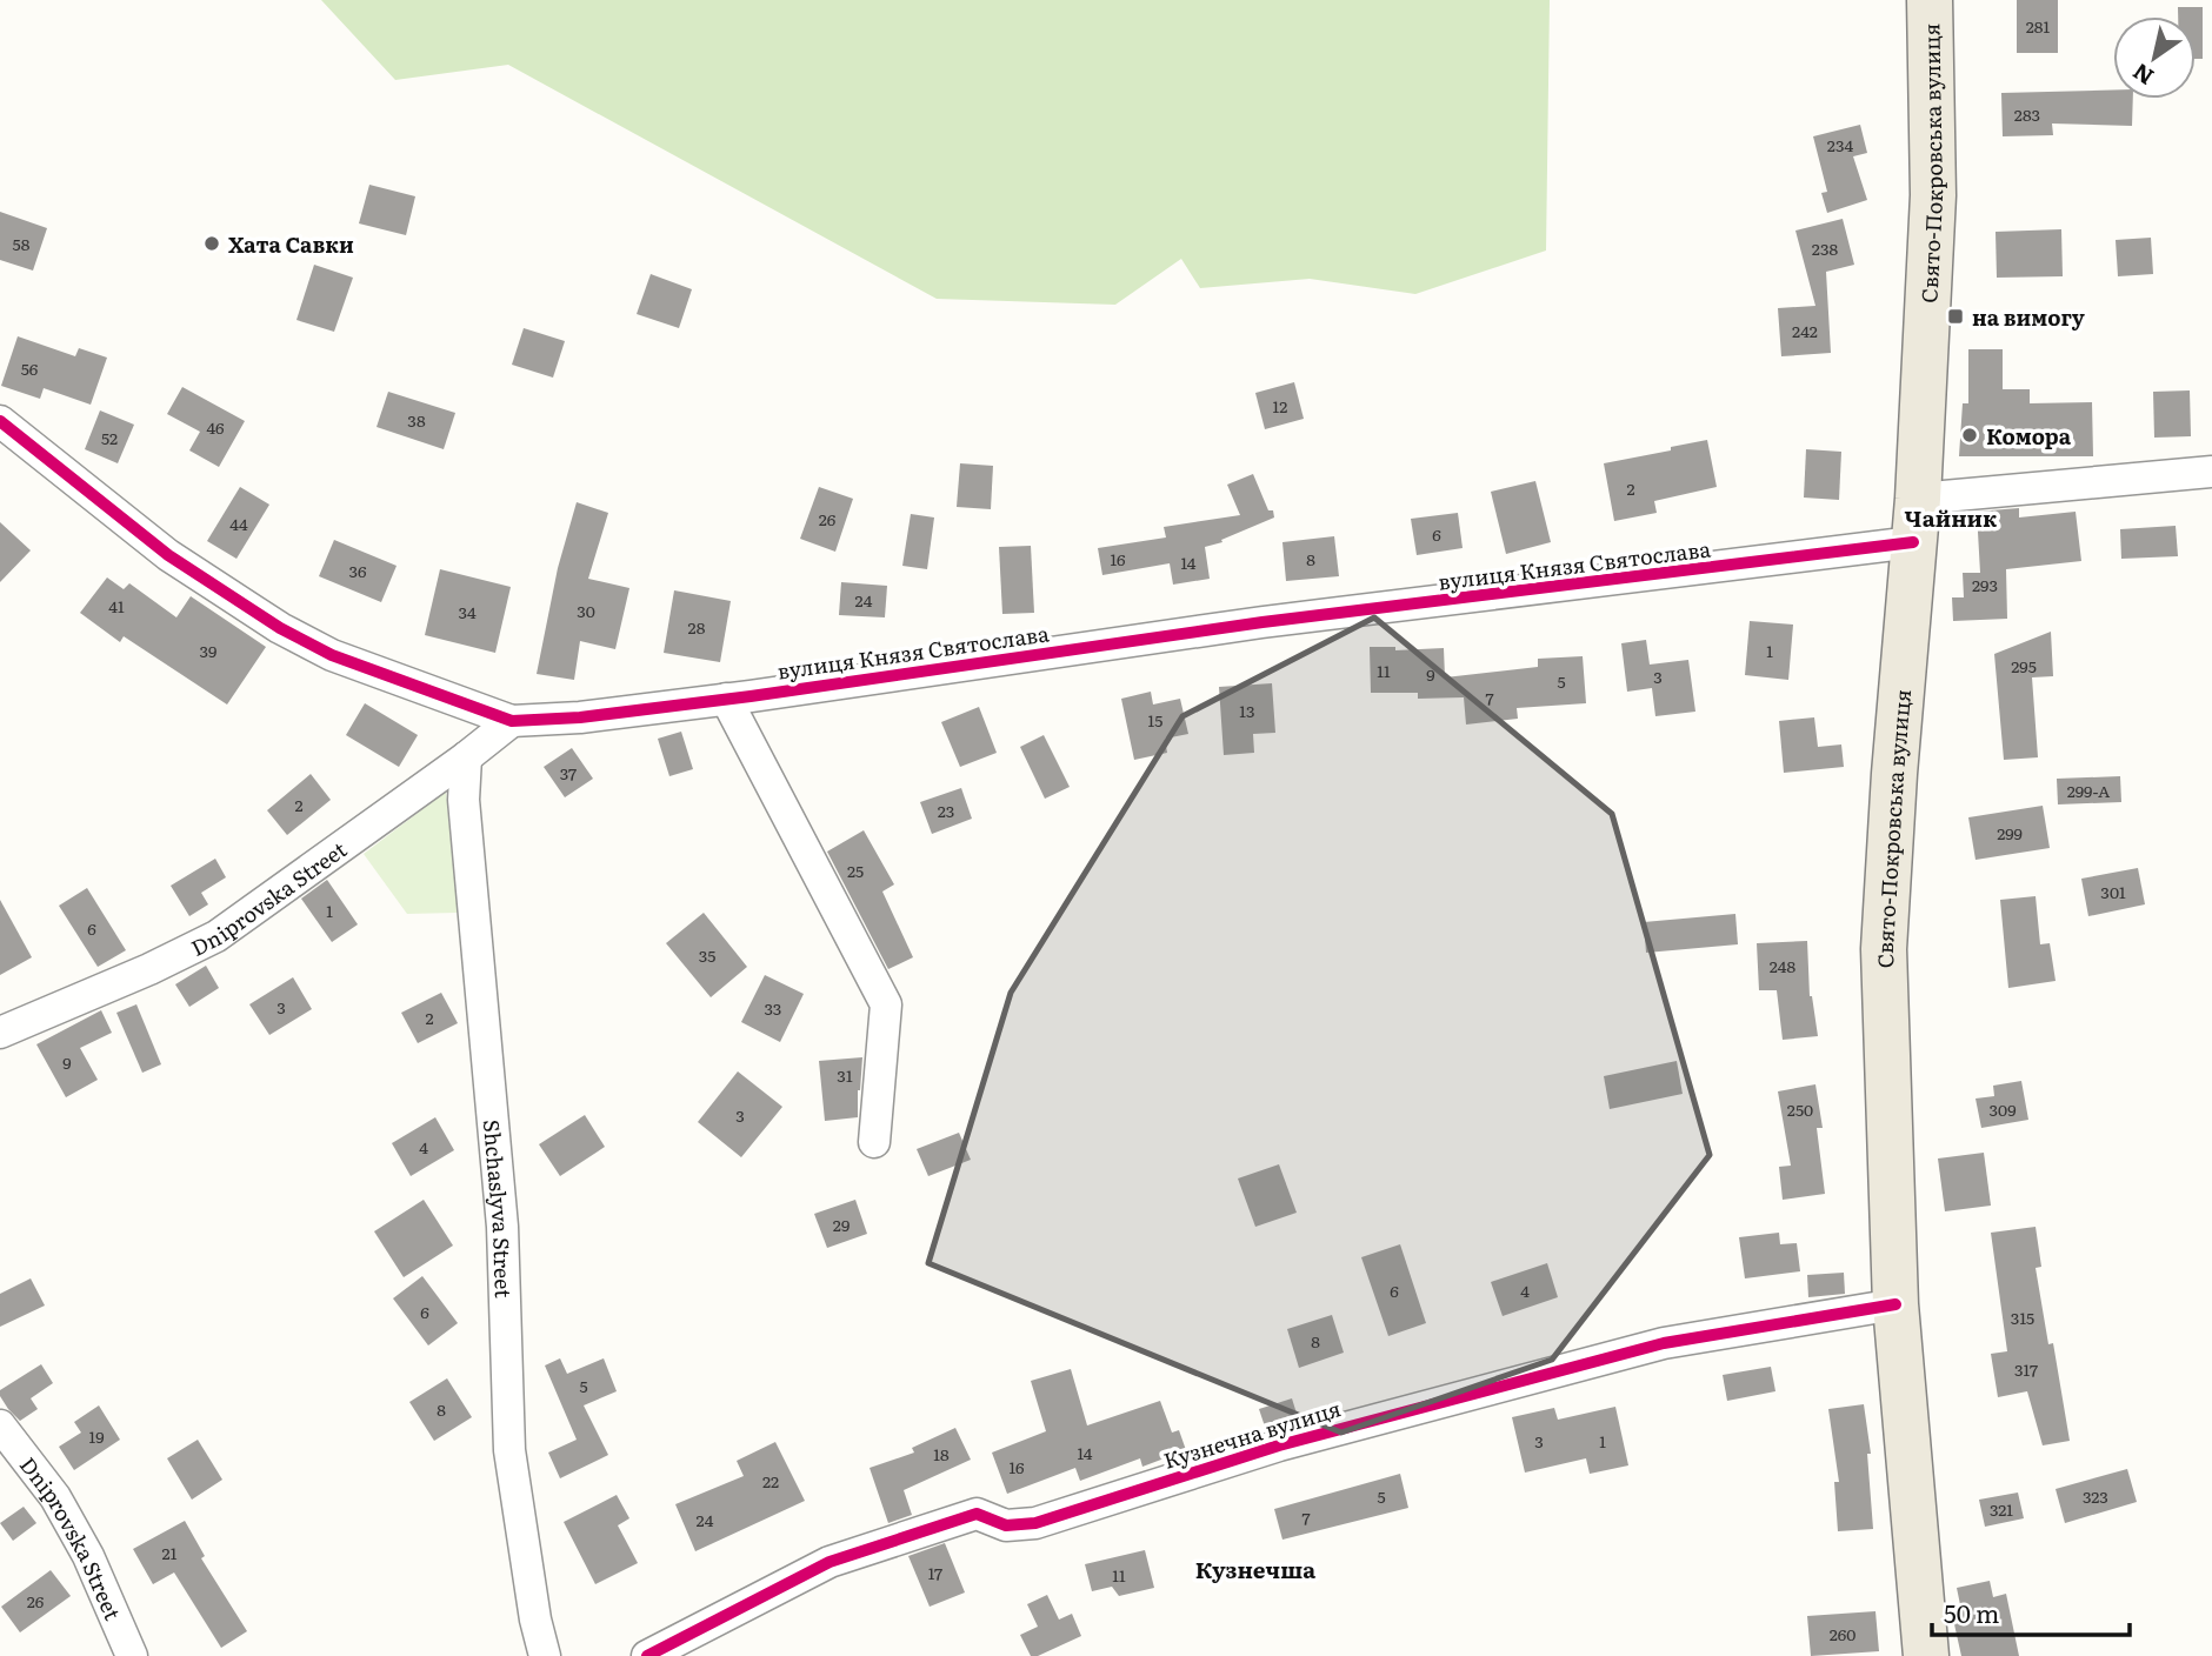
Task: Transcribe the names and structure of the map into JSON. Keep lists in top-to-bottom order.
{
  "streets": {
    "main road": ["Свято-Покровська вулиця"],
    "street": [
      "вулиця Князя Святослава",
      "Dniprovska Street",
      "Shchaslyva Street",
      "Кузнечна вулиця"
    ]
  },
  "crossings": [
    ["Свято-Покровська вулиця", "вулиця Князя Святослава"],
    ["Свято-Покровська вулиця", "Кузнечна вулиця"],
    ["вулиця Князя Святослава", "Dniprovska Street"],
    ["Dniprovska Street", "Shchaslyva Street"]
  ],
  "districts": ["Чайник", "Кузнечша"],
  "places": {
    "other": ["Хата Савки", "Комора"],
    "transit": ["на вимогу"]
  },
  "house_numbers": [
    "281",
    "283",
    "234",
    "58",
    "238",
    "242",
    "56",
    "12",
    "38",
    "46",
    "52",
    "2",
    "26",
    "44",
    "6",
    "16",
    "8",
    "14",
    "36",
    "293",
    "24",
    "41",
    "30",
    "34",
    "28",
    "39",
    "1",
    "295",
    "11",
    "9",
    "3",
    "5",
    "7",
    "13",
    "15",
    "37",
    "299-А",
    "2",
    "23",
    "299",
    "25",
    "301",
    "1",
    "6",
    "35",
    "248",
    "3",
    "33",
    "2",
    "9",
    "31",
    "250",
    "309",
    "3",
    "4",
    "29",
    "6",
    "4",
    "6",
    "315",
    "8",
    "317",
    "5",
    "8",
    "19",
    "3",
    "1",
    "14",
    "18",
    "16",
    "22",
    "5",
    "323",
    "321",
    "7",
    "24",
    "21",
    "17",
    "11",
    "26",
    "260"
  ],
  "scale_bar": "50 m",
  "north": "bottom left"
}
